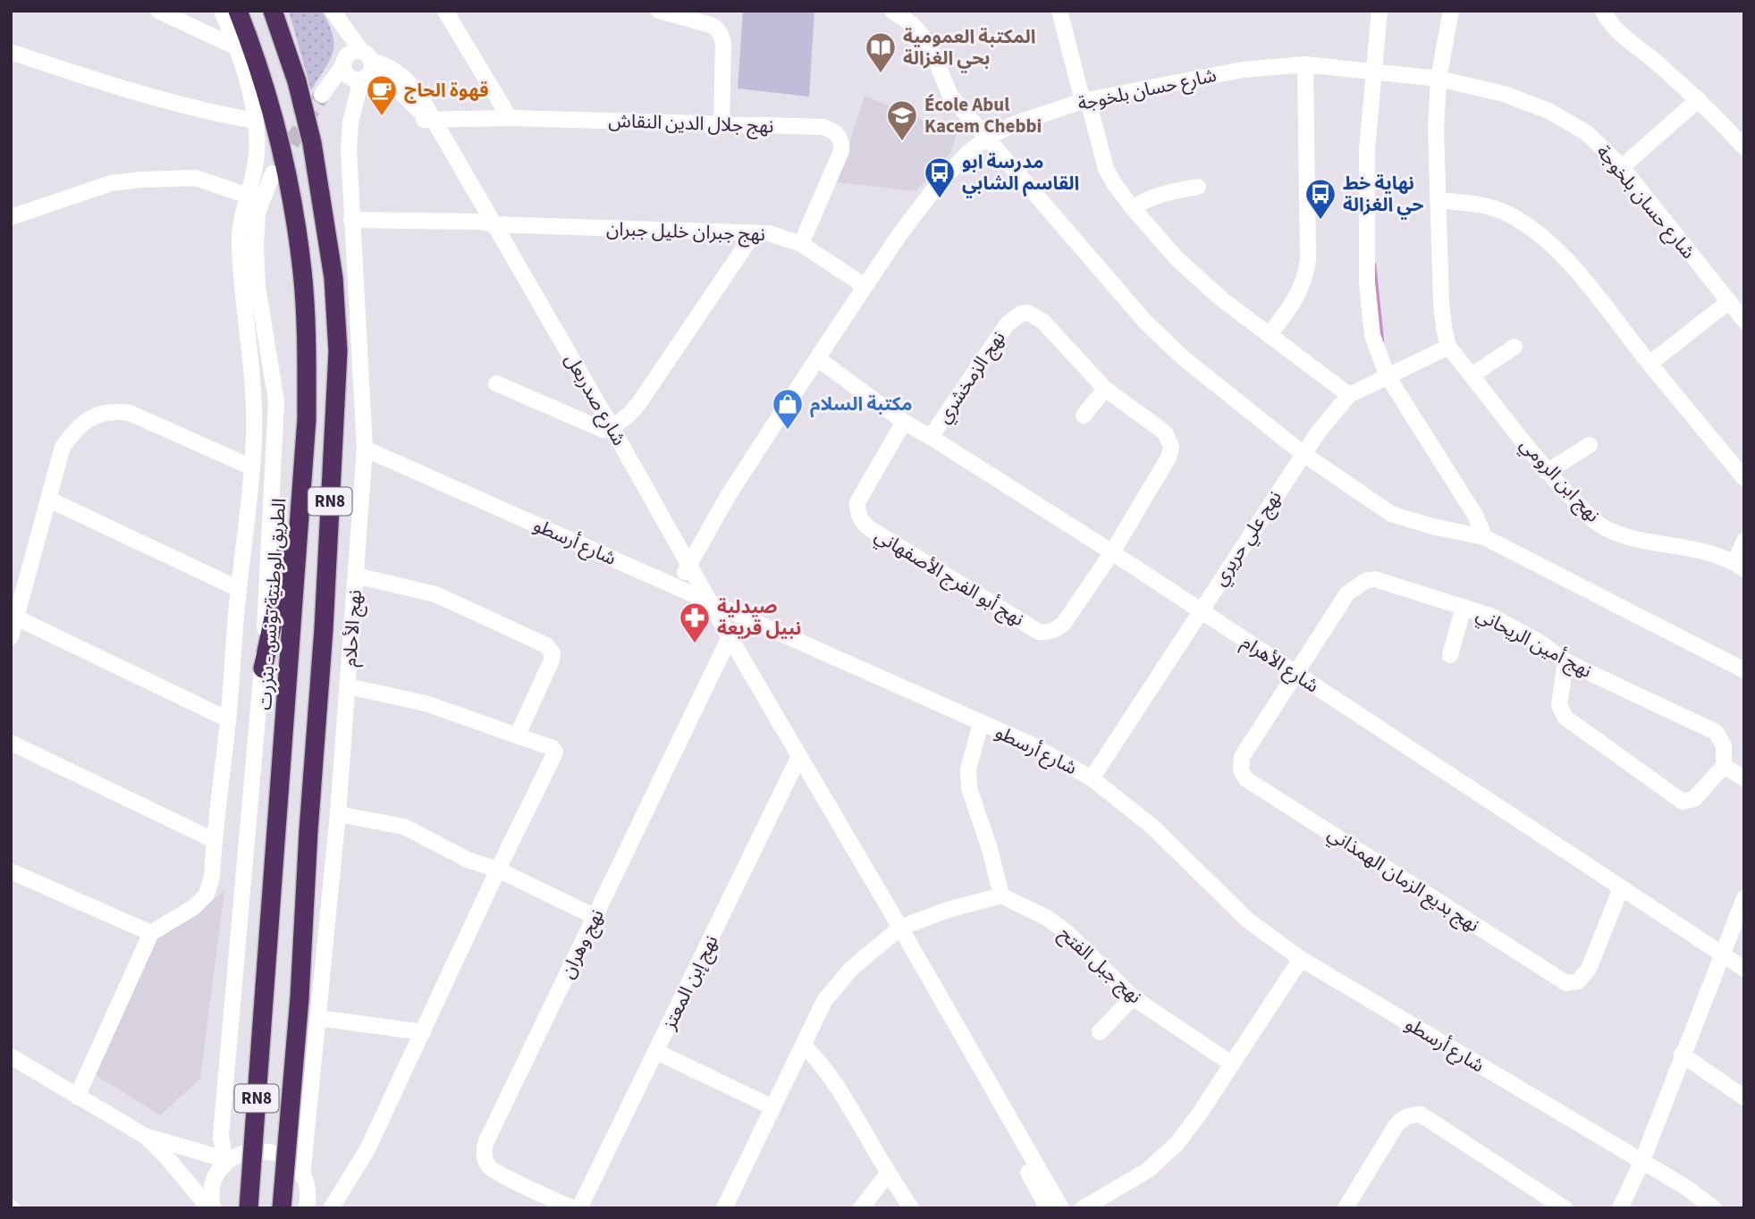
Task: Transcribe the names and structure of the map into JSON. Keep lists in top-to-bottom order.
{
  "streets": {
    "highway": ["RN8", "الطريق الوطنية تونس - بنزرت"],
    "street": [
      "شارع حسان بلخوجة",
      "نهج جلال الدين النقاش",
      "نهج جبران خليل جبران",
      "نهج الزمخشري",
      "شارع صدربعل",
      "نهج ابن الرومي",
      "نهج علي حريري",
      "شارع أرسطو",
      "نهج أبو الفرج الأصفهاني",
      "نهج الأحلام",
      "نهج أمين الريحاني",
      "شارع الأهرام",
      "نهج بديع الزمان الهمذاني",
      "نهج وهران",
      "نهج جبل الفتح",
      "نهج إبن المعتز"
    ]
  },
  "crossings": [
    ["شارع حسان بلخوجة", "نهج جبران خليل جبران"],
    ["شارع حسان بلخوجة", "شارع صدربعل"],
    ["شارع حسان بلخوجة", "شارع الأهرام"],
    ["نهج جلال الدين النقاش", "نهج جبران خليل جبران"],
    ["نهج جلال الدين النقاش", "شارع صدربعل"],
    ["نهج جبران خليل جبران", "شارع صدربعل"],
    ["نهج جبران خليل جبران", "نهج الأحلام"],
    ["نهج الزمخشري", "نهج أبو الفرج الأصفهاني"],
    ["نهج الزمخشري", "شارع الأهرام"],
    ["شارع صدربعل", "شارع أرسطو"],
    ["شارع صدربعل", "نهج الأحلام"],
    ["شارع صدربعل", "نهج وهران"],
    ["شارع صدربعل", "نهج إبن المعتز"],
    ["نهج ابن الرومي", "نهج علي حريري"],
    ["RN8", "الطريق الوطنية تونس - بنزرت"],
    ["نهج علي حريري", "شارع أرسطو"],
    ["نهج علي حريري", "شارع الأهرام"],
    ["شارع أرسطو", "نهج الأحلام"],
    ["نهج أبو الفرج الأصفهاني", "شارع الأهرام"],
    ["نهج أمين الريحاني", "شارع الأهرام"],
    ["نهج أمين الريحاني", "نهج بديع الزمان الهمذاني"],
    ["شارع الأهرام", "نهج بديع الزمان الهمذاني"]
  ],
  "places": {
    "library": ["المكتبة العمومية بحي الغزالة"],
    "cafe": ["قهوة الحاج"],
    "school or university": ["École Abul Kacem Chebbi"],
    "bus stop": ["مدرسة ابو القاسم الشابي", "نهاية خط حي الغزالة"],
    "shop": ["مكتبة السلام"],
    "pharmacy": ["صيدلية نبيل قريعة"]
  }
}
